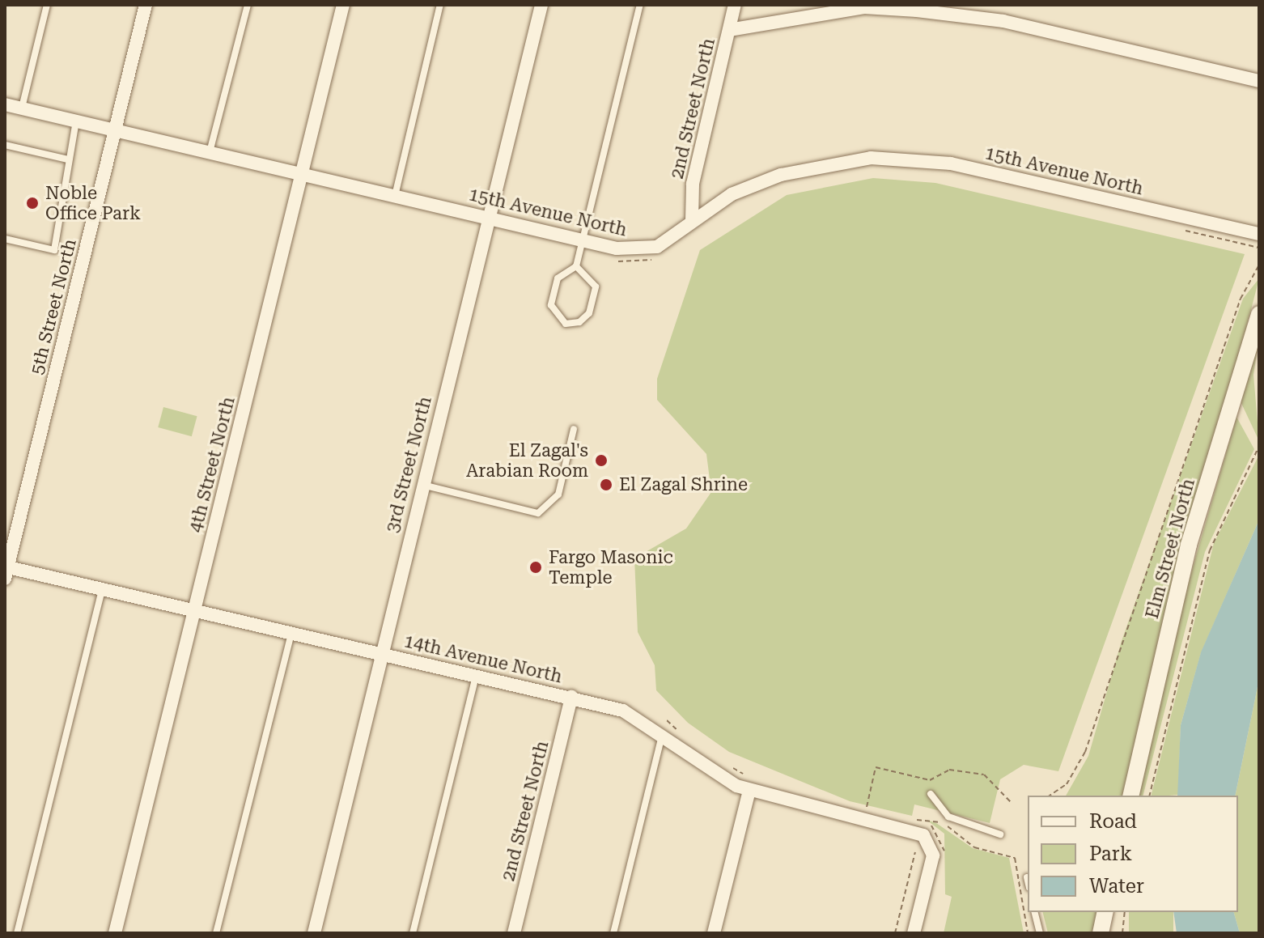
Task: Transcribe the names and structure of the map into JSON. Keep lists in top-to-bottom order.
{
  "streets": {
    "street": [
      "2nd Street North",
      "15th Avenue North",
      "5th Street North",
      "4th Street North",
      "3rd Street North",
      "Elm Street North",
      "14th Avenue North"
    ]
  },
  "crossings": [
    ["2nd Street North", "15th Avenue North"],
    ["2nd Street North", "14th Avenue North"],
    ["15th Avenue North", "5th Street North"],
    ["15th Avenue North", "4th Street North"],
    ["15th Avenue North", "3rd Street North"],
    ["5th Street North", "14th Avenue North"],
    ["4th Street North", "14th Avenue North"],
    ["3rd Street North", "14th Avenue North"]
  ],
  "places": [
    "Noble Office Park",
    "El Zagal's Arabian Room",
    "El Zagal Shrine",
    "Fargo Masonic Temple"
  ],
  "legend": ["Road", "Park", "Water"]
}
